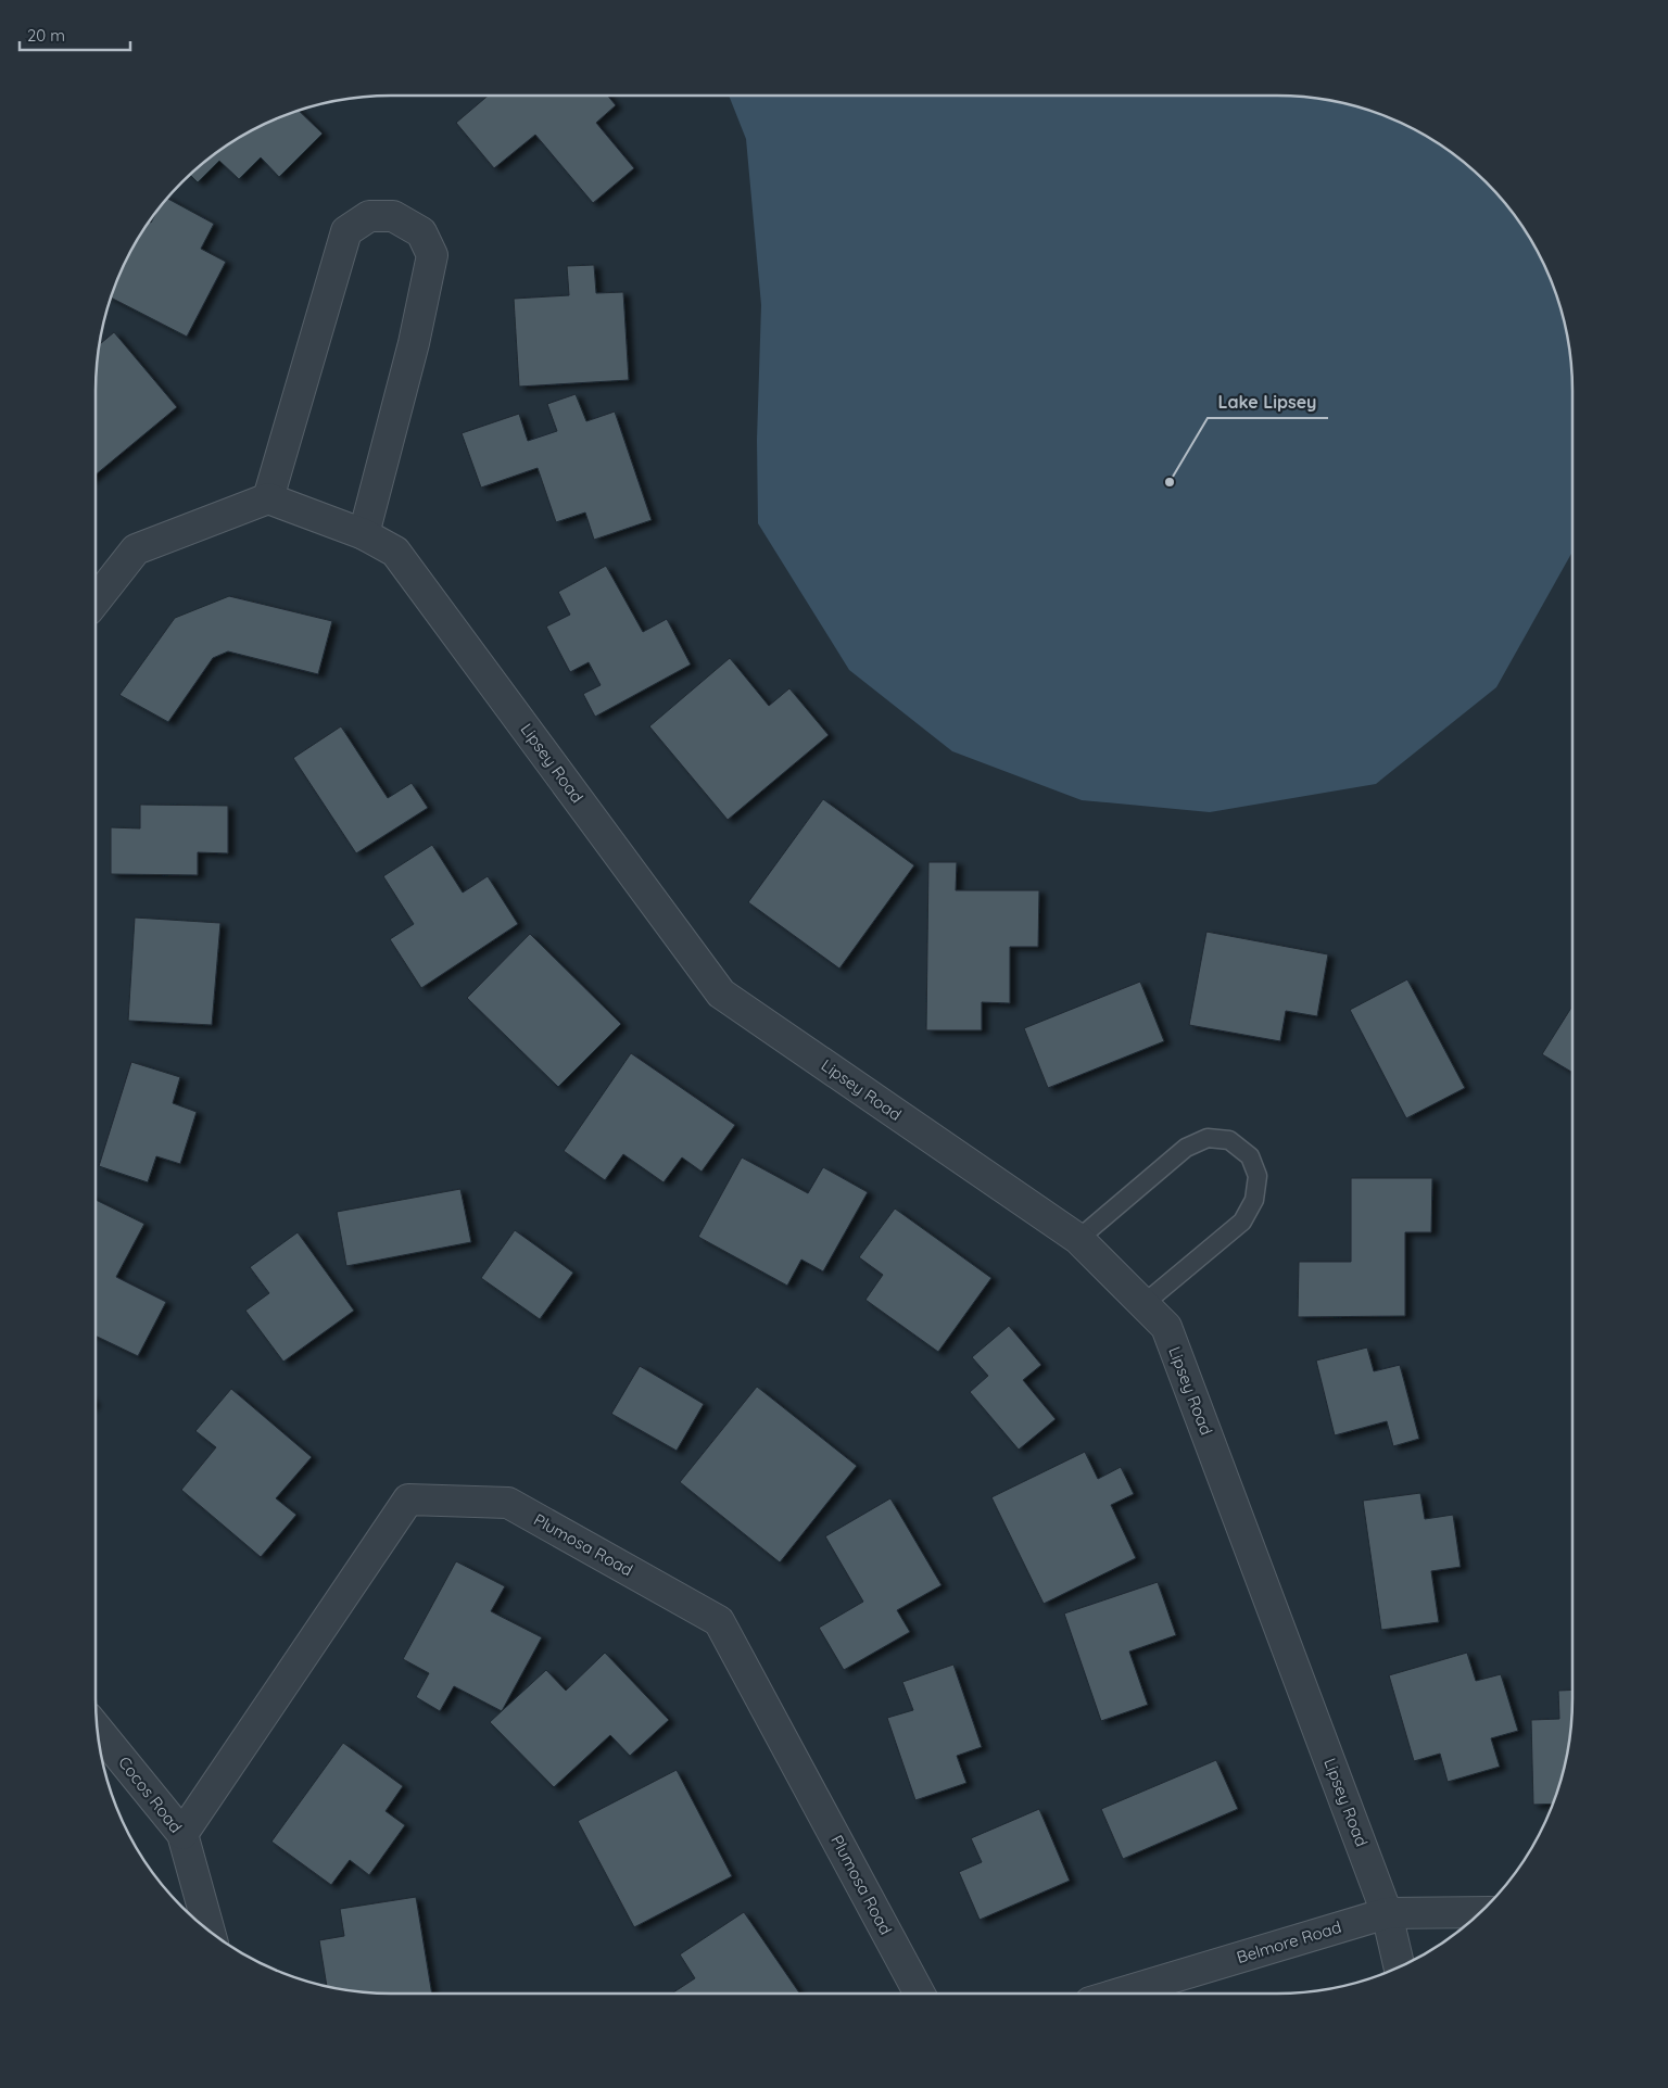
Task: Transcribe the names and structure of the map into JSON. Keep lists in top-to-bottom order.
{
  "streets": {
    "street": [
      "Lipsey Road",
      "Plumosa Road",
      "Cocos Road",
      "Belmore Road"
    ]
  },
  "crossings": [
    ["Lipsey Road", "Belmore Road"],
    ["Plumosa Road", "Cocos Road"]
  ],
  "places": ["Lake Lipsey"],
  "scale_bar": "20 m"
}
